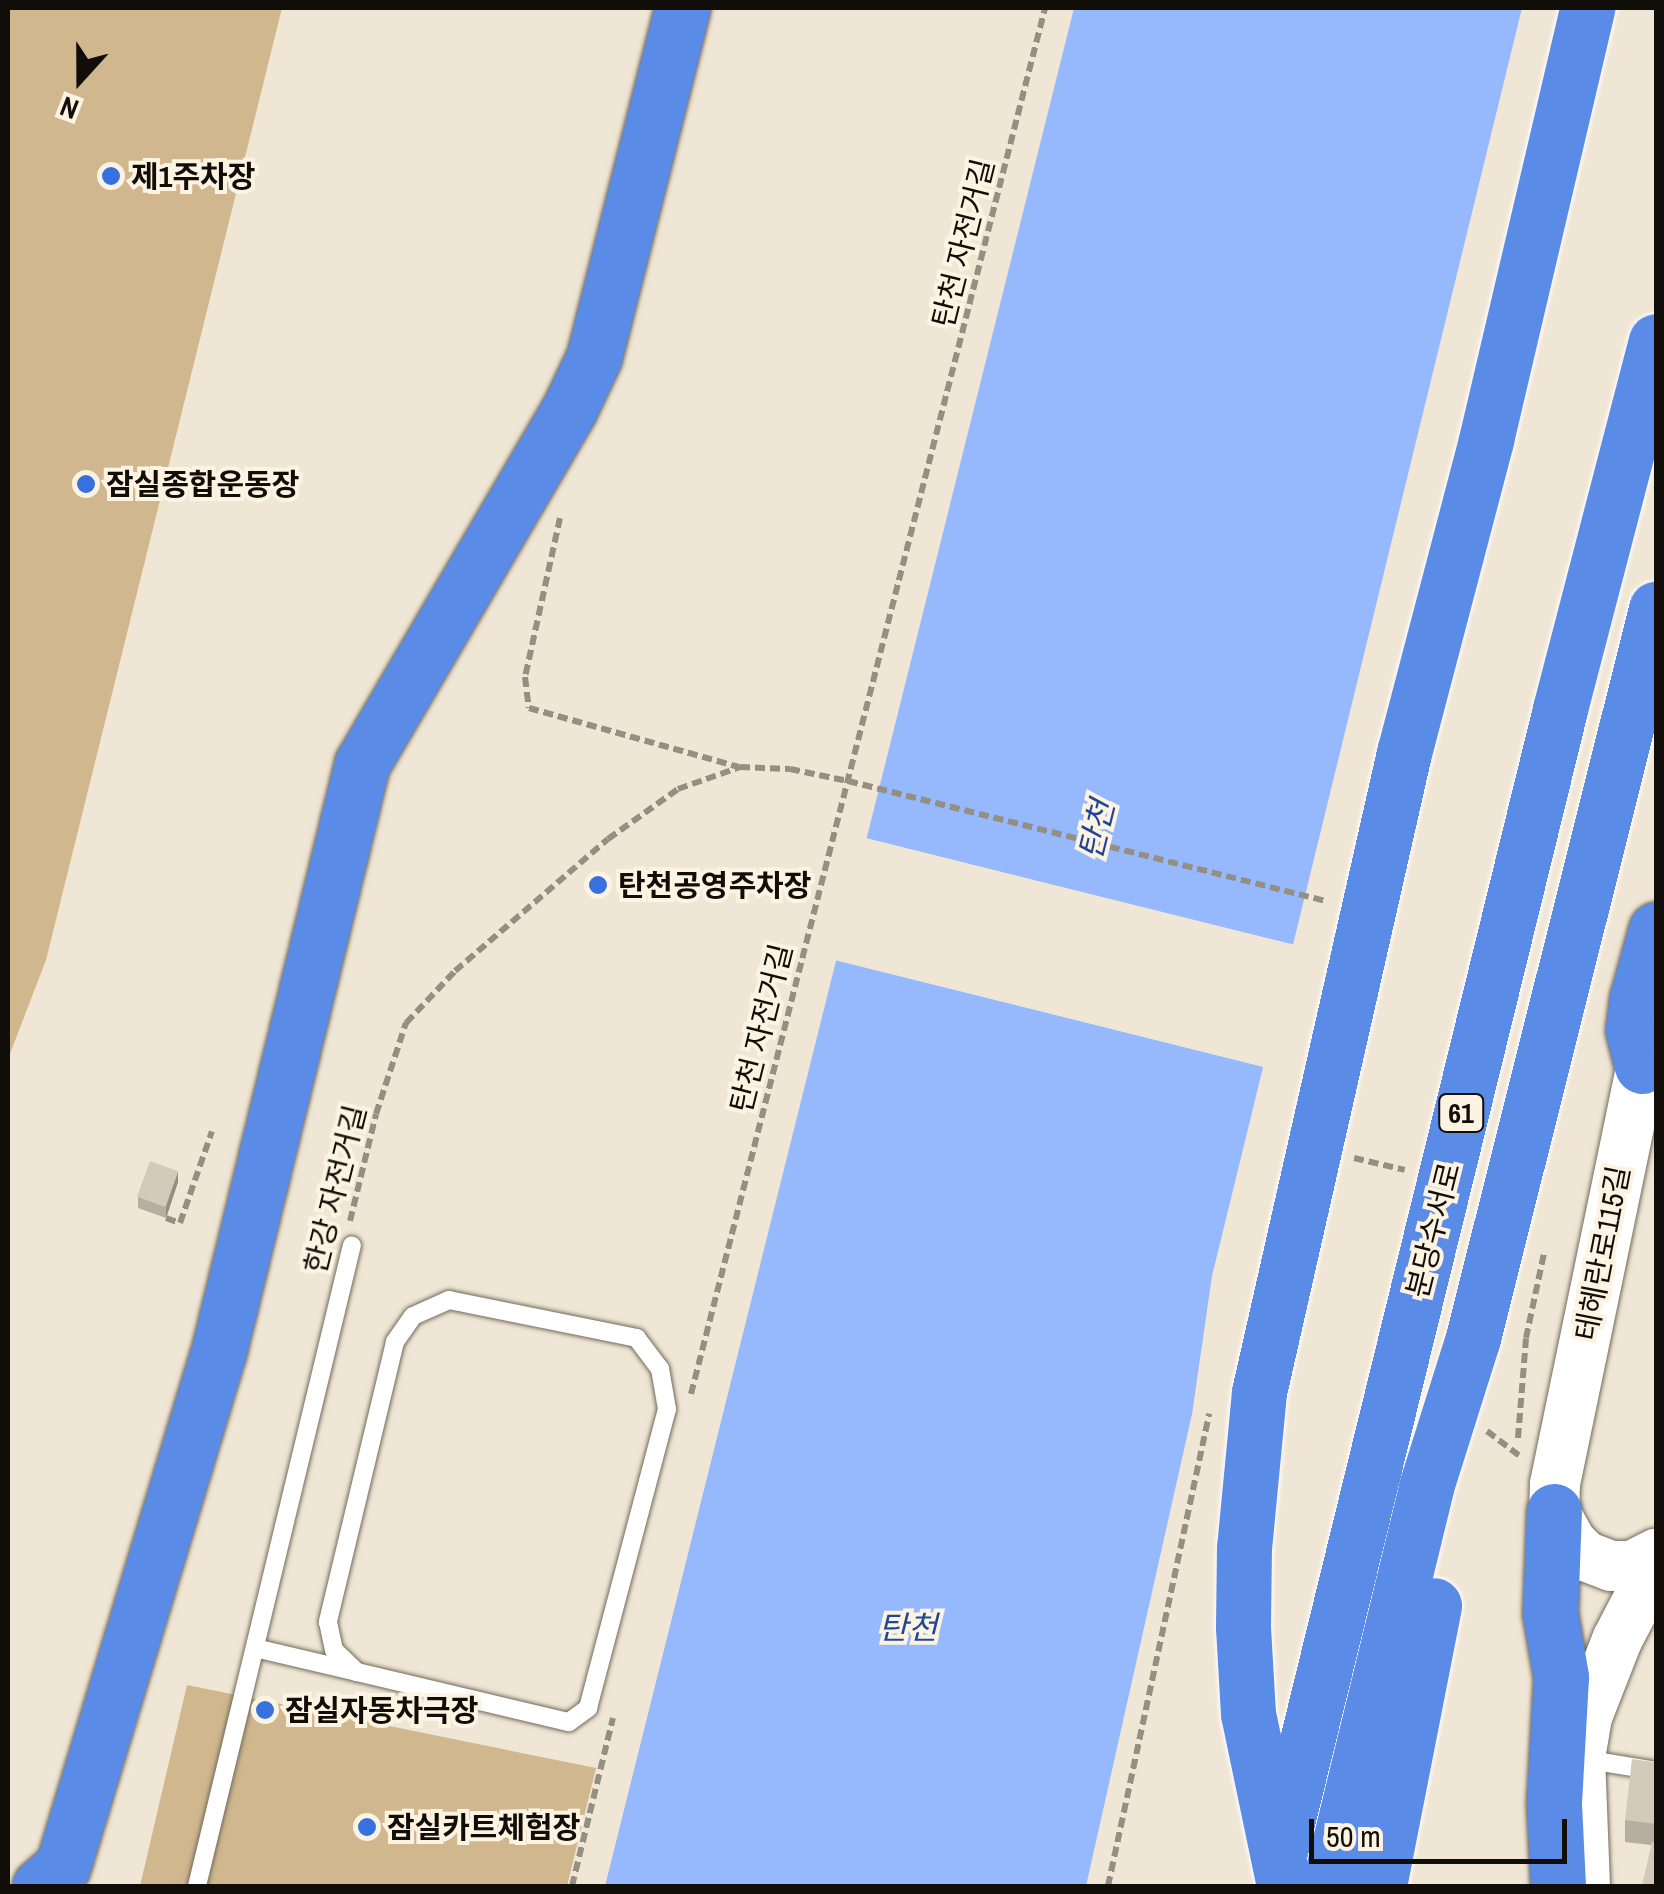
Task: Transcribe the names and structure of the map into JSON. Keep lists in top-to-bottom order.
{
  "streets": {
    "highway": ["61", "분당수서로"],
    "street": ["테헤란로115길"],
    "path": ["탄천 자전거길", "한강 자전거길"]
  },
  "crossings": [
    ["탄천 자전거길", "한강 자전거길"]
  ],
  "water": ["탄천"],
  "places": [
    "제1주차장",
    "잠실종합운동장",
    "탄천공영주차장",
    "잠실자동차극장",
    "잠실카트체험장"
  ],
  "scale_bar": "50 m",
  "north": "bottom"
}
